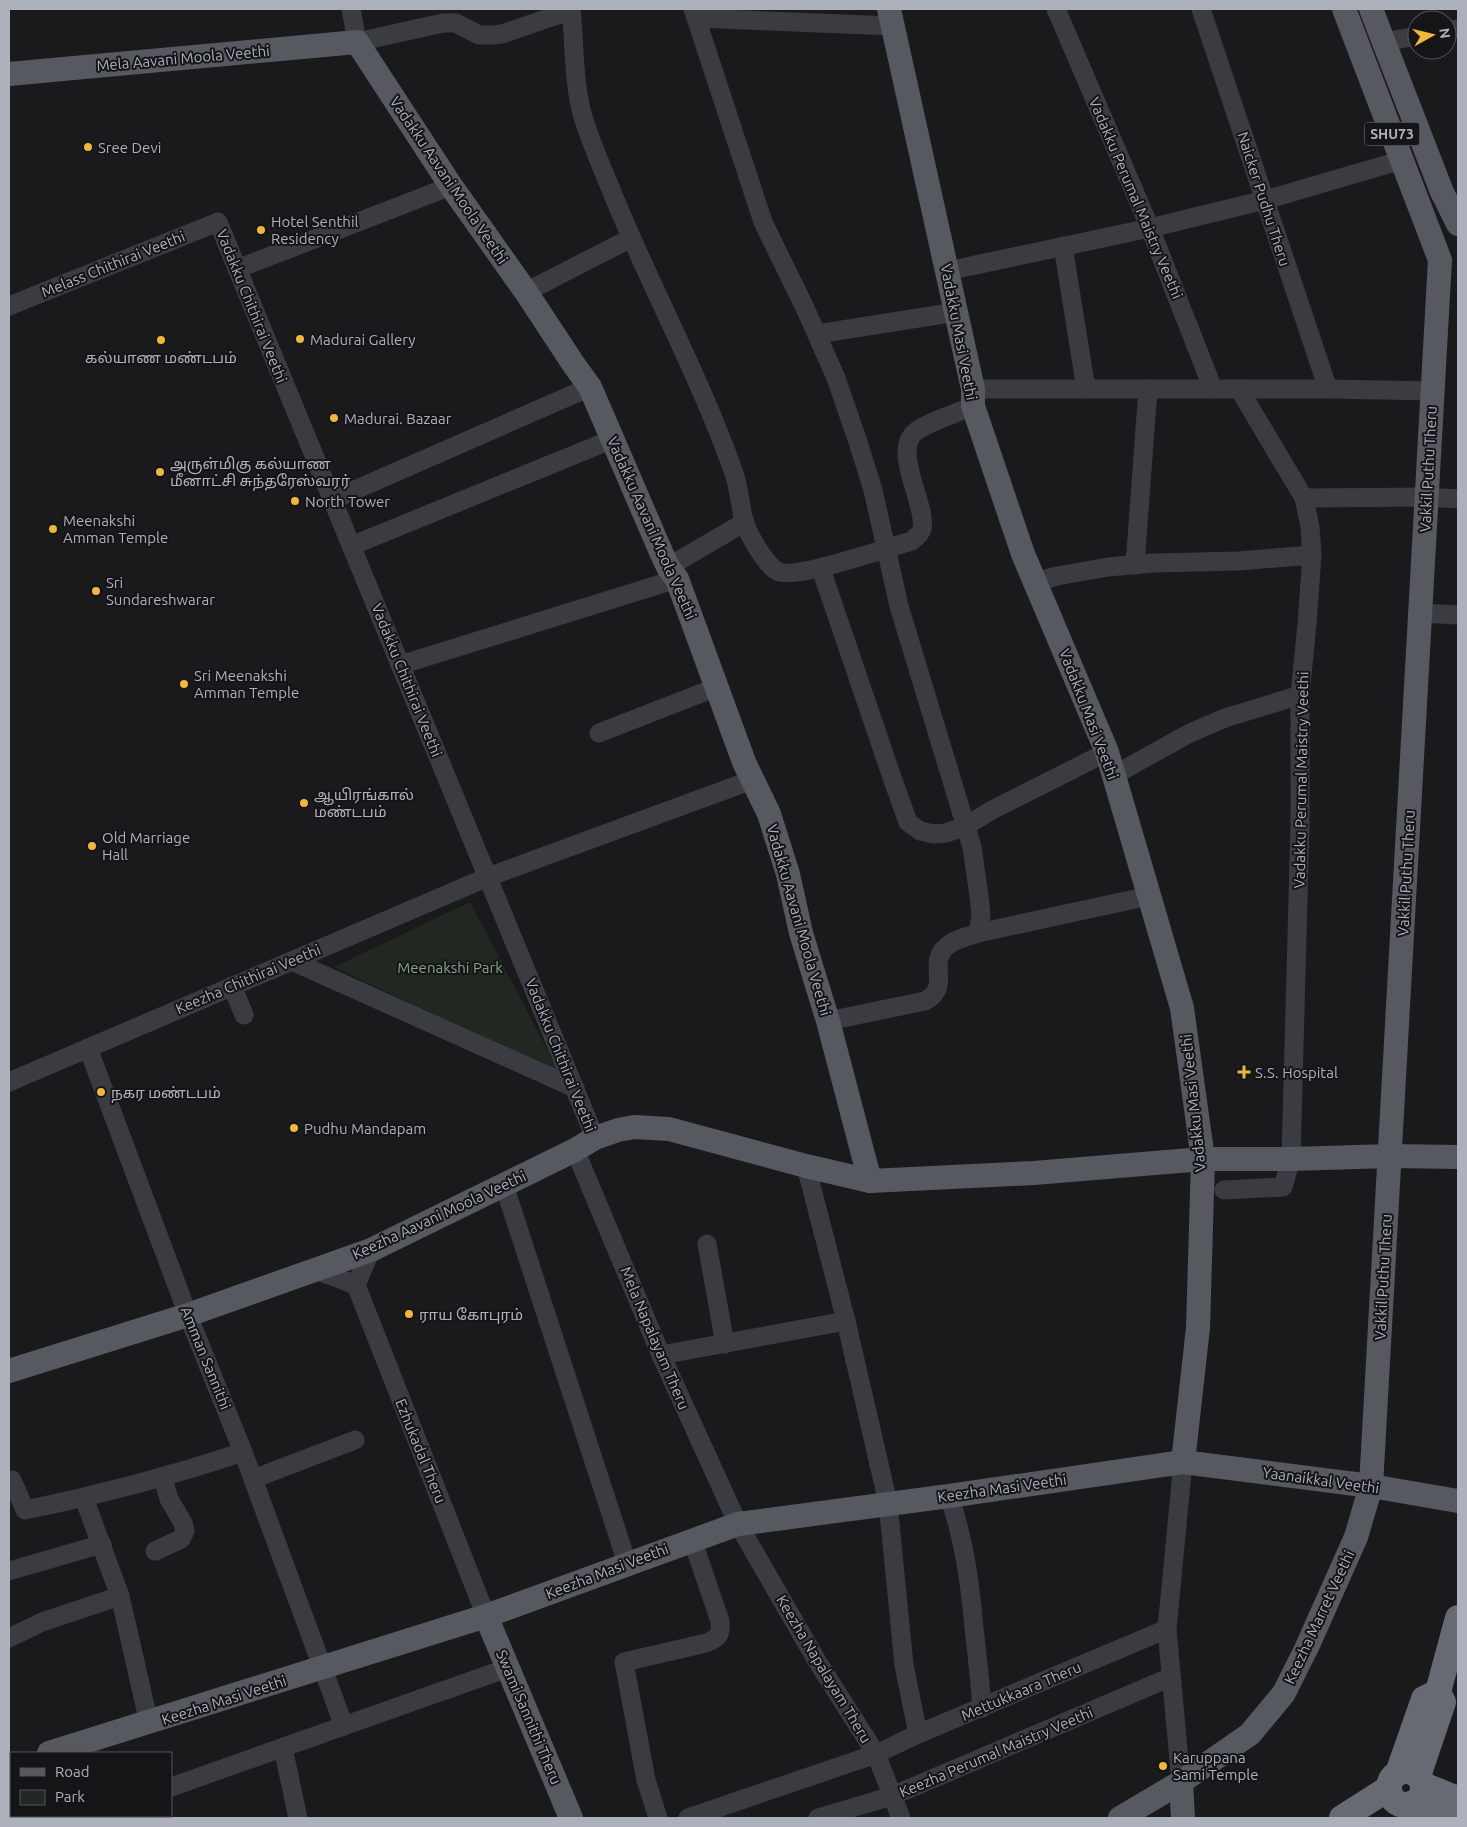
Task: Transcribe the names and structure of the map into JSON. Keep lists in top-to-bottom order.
{
  "streets": {
    "main road": [
      "Mela Aavani Moola Veethi",
      "SHU73",
      "Vadakku Aavani Moola Veethi",
      "Vadakku Masi Veethi",
      "Vakkil Puthu Theru",
      "Keezha Aavani Moola Veethi",
      "Yaanaikkal Veethi",
      "Keezha Masi Veethi",
      "Keezha Marret Veethi",
      "Swami Sannithi Theru"
    ],
    "street": [
      "Vadakku Perumal Maistry Veethi",
      "Naicker Pudhu Theru",
      "Melass Chithirai Veethi",
      "Vadakku Chithirai Veethi",
      "Keezha Chithirai Veethi",
      "Mela Napalayam Theru",
      "Amman Sannithi",
      "Ezhukadal Theru",
      "Keezha Napalayam Theru",
      "Mettukkaara Theru",
      "Keezha Perumal Maistry Veethi"
    ]
  },
  "crossings": [
    ["Mela Aavani Moola Veethi", "Vadakku Aavani Moola Veethi"],
    ["SHU73", "Vakkil Puthu Theru"],
    ["Vadakku Aavani Moola Veethi", "Keezha Chithirai Veethi"],
    ["Vadakku Aavani Moola Veethi", "Keezha Aavani Moola Veethi"],
    ["Vadakku Perumal Maistry Veethi", "Keezha Aavani Moola Veethi"],
    ["Melass Chithirai Veethi", "Vadakku Chithirai Veethi"],
    ["Vadakku Chithirai Veethi", "Keezha Chithirai Veethi"],
    ["Vadakku Chithirai Veethi", "Keezha Aavani Moola Veethi"],
    ["Vadakku Chithirai Veethi", "Mela Napalayam Theru"],
    ["Vadakku Masi Veethi", "Keezha Aavani Moola Veethi"],
    ["Vadakku Masi Veethi", "Yaanaikkal Veethi"],
    ["Vadakku Masi Veethi", "Keezha Masi Veethi"],
    ["Vakkil Puthu Theru", "Keezha Aavani Moola Veethi"],
    ["Vakkil Puthu Theru", "Yaanaikkal Veethi"],
    ["Vakkil Puthu Theru", "Keezha Marret Veethi"],
    ["Keezha Chithirai Veethi", "Amman Sannithi"],
    ["Keezha Aavani Moola Veethi", "Mela Napalayam Theru"],
    ["Keezha Aavani Moola Veethi", "Amman Sannithi"],
    ["Mela Napalayam Theru", "Keezha Masi Veethi"],
    ["Mela Napalayam Theru", "Keezha Napalayam Theru"],
    ["Amman Sannithi", "Keezha Masi Veethi"],
    ["Ezhukadal Theru", "Keezha Masi Veethi"],
    ["Ezhukadal Theru", "Swami Sannithi Theru"],
    ["Yaanaikkal Veethi", "Keezha Masi Veethi"],
    ["Yaanaikkal Veethi", "Keezha Marret Veethi"],
    ["Keezha Masi Veethi", "Keezha Napalayam Theru"],
    ["Keezha Masi Veethi", "Swami Sannithi Theru"],
    ["Keezha Napalayam Theru", "Mettukkaara Theru"],
    ["Keezha Napalayam Theru", "Keezha Perumal Maistry Veethi"]
  ],
  "parks": ["Meenakshi Park"],
  "places": {
    "other": [
      "Sree Devi",
      "Hotel Senthil Residency",
      "Madurai Gallery",
      "கல்யாண மண்டபம்",
      "Madurai. Bazaar",
      "அருள்மிகு கல்யாண மீனாட்சி சுந்தரேஸ்வரர்",
      "North Tower",
      "Meenakshi Amman Temple",
      "Sri Sundareshwarar",
      "Sri Meenakshi Amman Temple",
      "ஆயிரங்கால் மண்டபம்",
      "Old Marriage Hall",
      "நகர மண்டபம்",
      "Pudhu Mandapam",
      "ராய கோபுரம்",
      "Karuppana Sami Temple"
    ],
    "health": ["S.S. Hospital"]
  },
  "legend": ["Road", "Park"],
  "north": "right"
}
